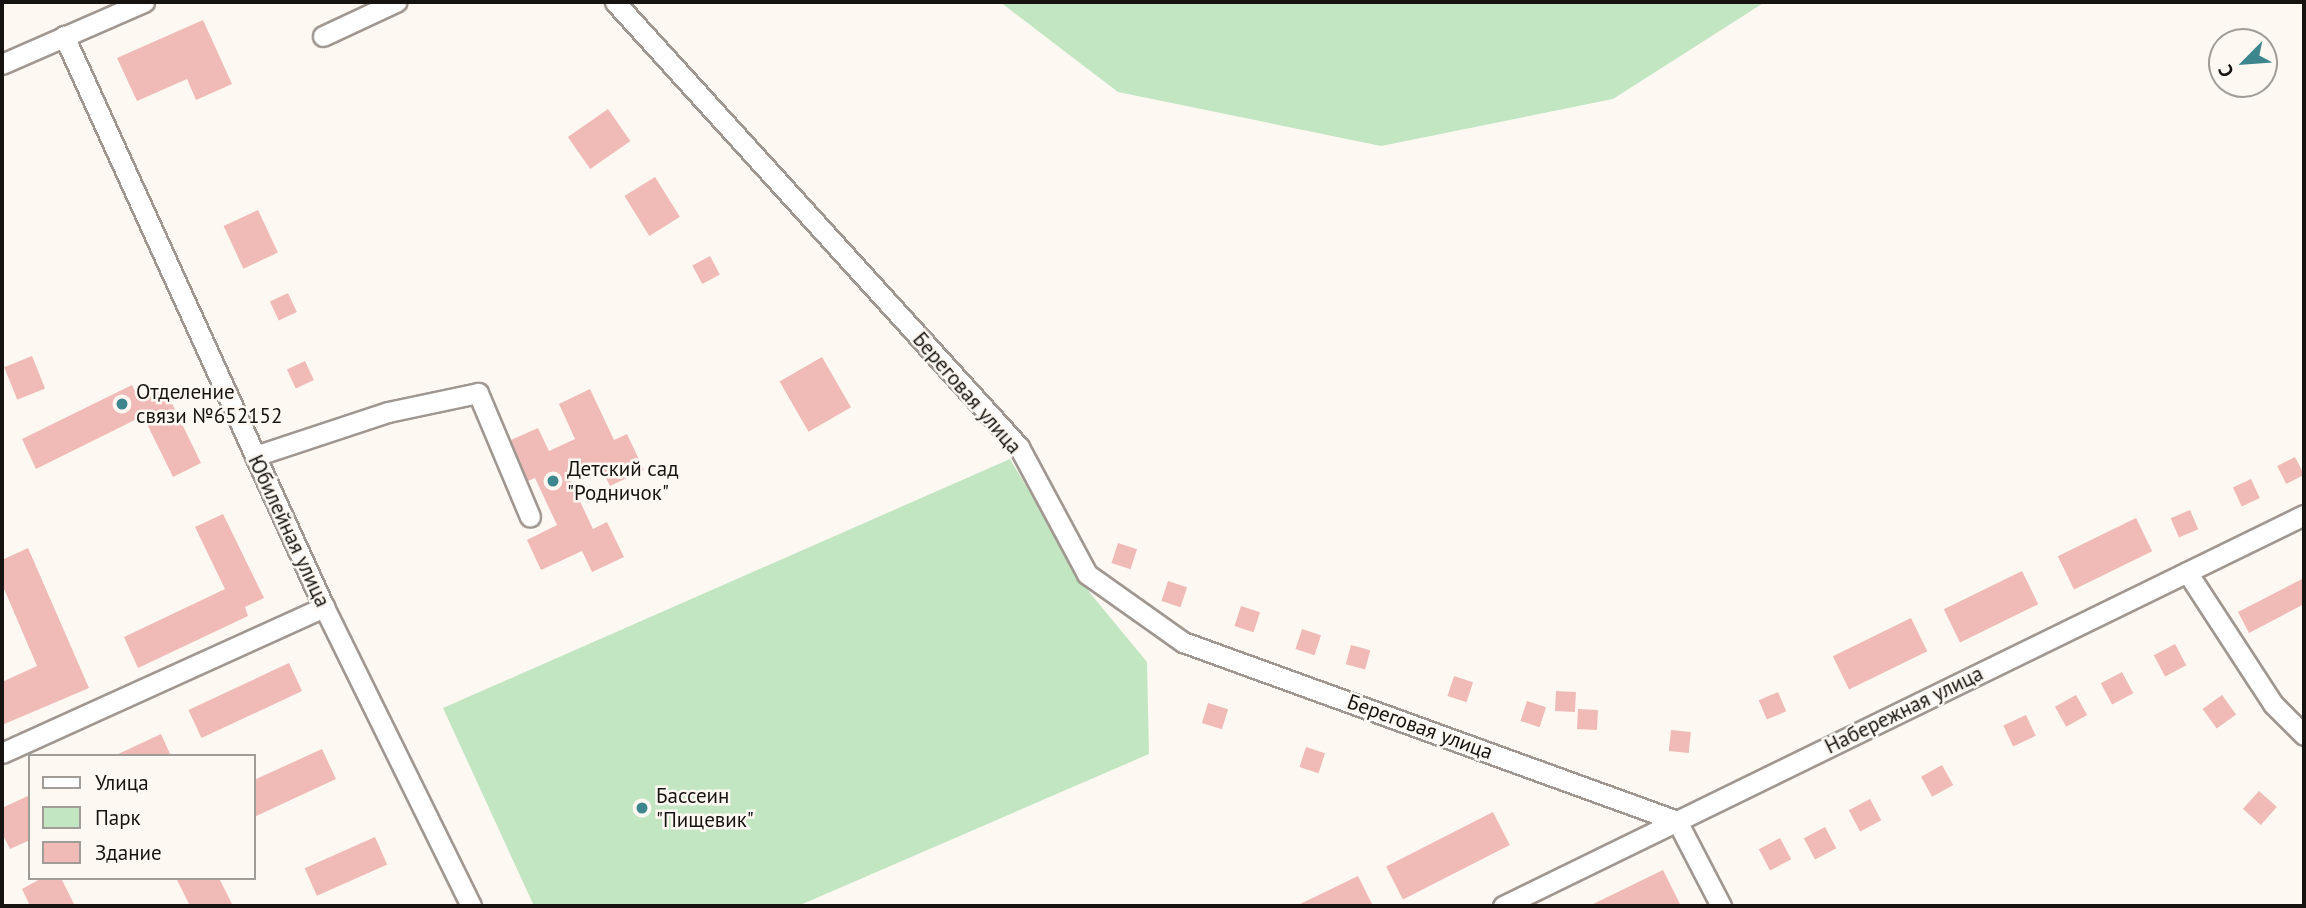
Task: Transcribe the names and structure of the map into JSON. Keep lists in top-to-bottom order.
{
  "streets": {
    "street": ["Береговая улица", "Юбилейная улица", "Набережная улица"]
  },
  "crossings": [
    ["Береговая улица", "Набережная улица"]
  ],
  "places": ["Отделение связи №652152", "Детский сад \"Родничок\"", "Бассеин \"Пищевик\""],
  "legend": ["Улица", "Парк", "Здание"],
  "north": "bottom left"
}
